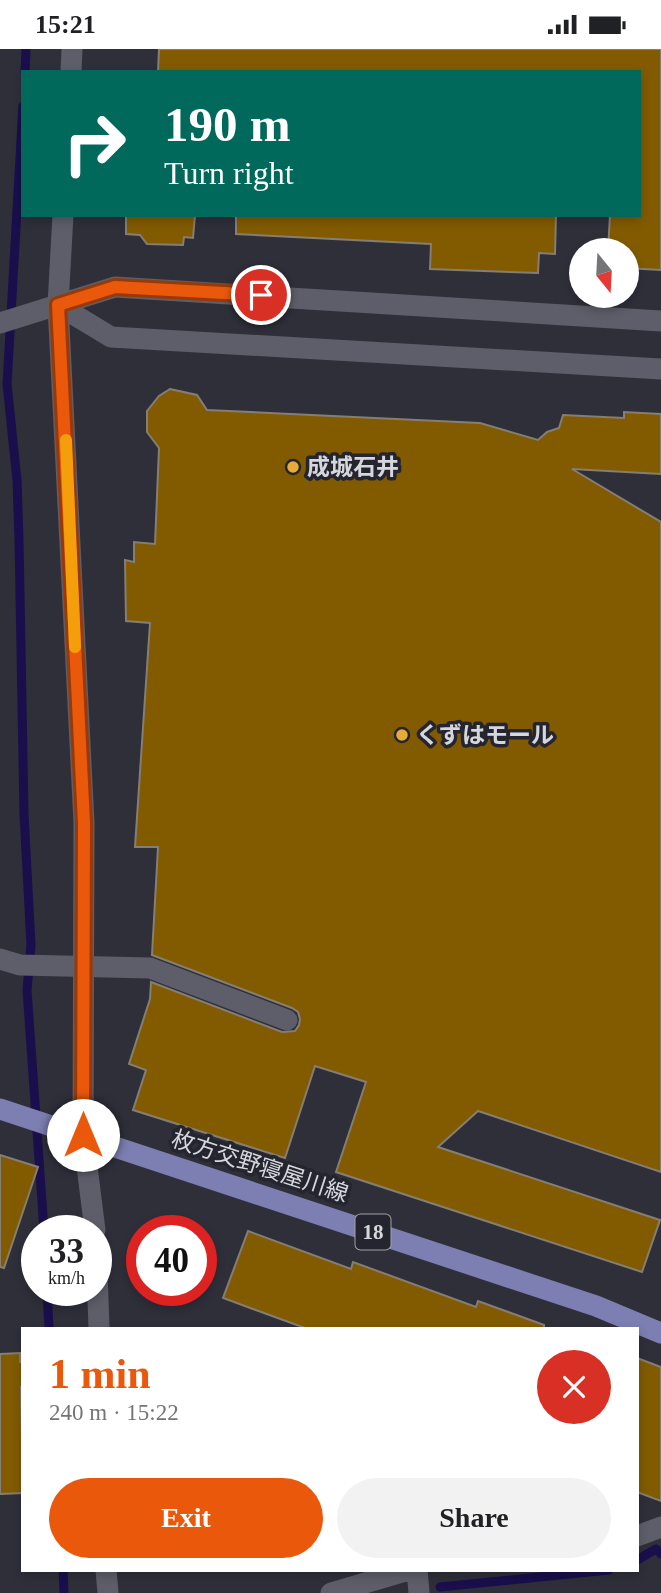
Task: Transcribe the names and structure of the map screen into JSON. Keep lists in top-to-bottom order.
{
  "streets": {
    "main road": ["枚方交野寝屋川線", "18"]
  },
  "places": ["成城石井", "くずはモール"],
  "north": "bottom",
  "page": {
    "status": "15:21",
    "turn": ["190 m", "Turn right"],
    "speed": "33 km/h",
    "limit": "40",
    "heading": ["1 min", "240 m · 15:22"],
    "buttons": ["Exit", "Share"]
  }
}
